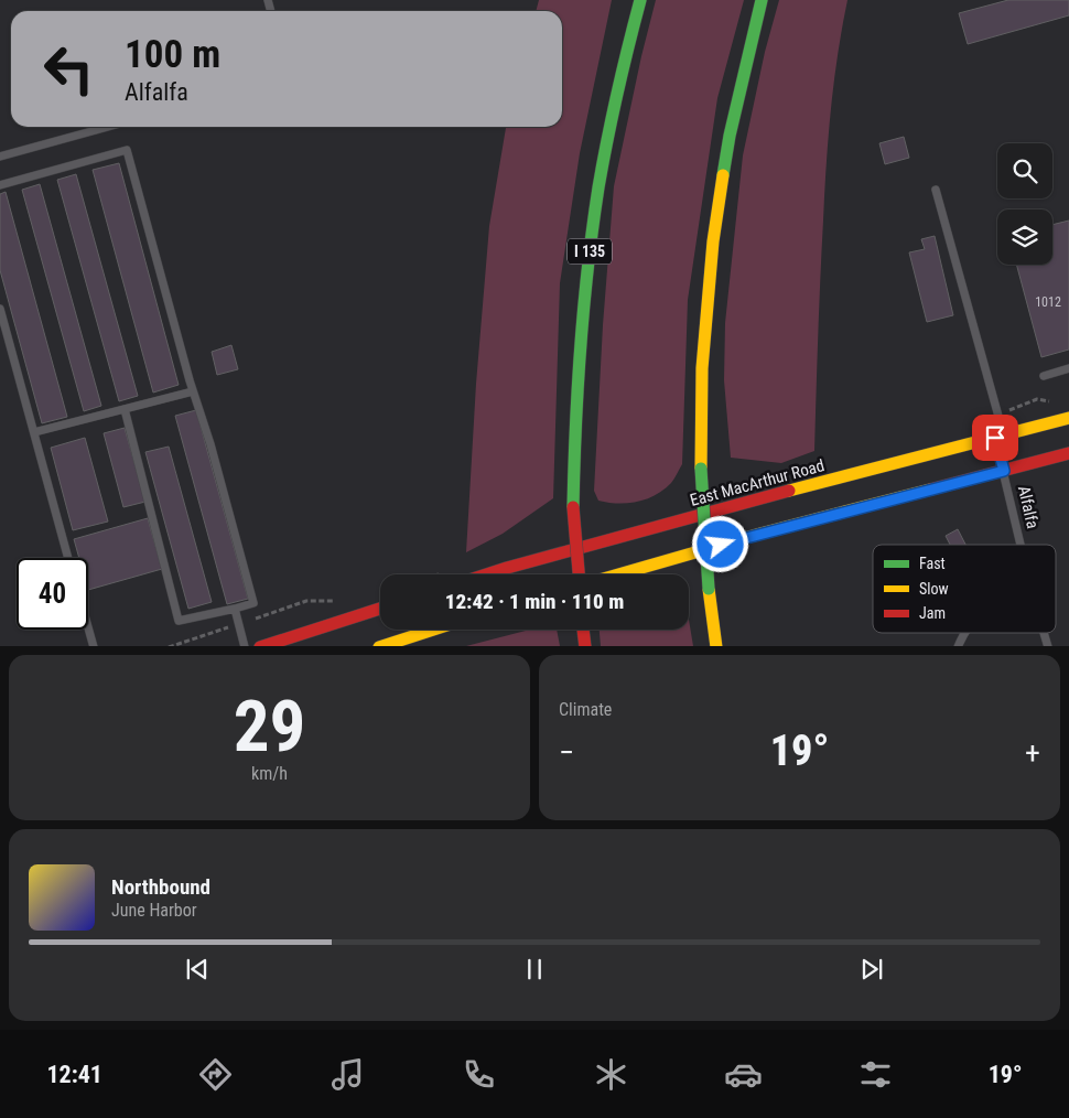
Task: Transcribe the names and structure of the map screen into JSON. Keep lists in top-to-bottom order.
{
  "streets": {
    "main road": ["I 135", "East MacArthur Road"],
    "lane": ["Alfalfa"]
  },
  "crossings": [
    ["East MacArthur Road", "Alfalfa"]
  ],
  "house_numbers": ["1012"],
  "legend": ["Fast", "Slow", "Jam"],
  "page": {
    "turn": ["100 m", "Alfalfa"],
    "limit": "40",
    "trip": "12:42 · 1 min · 110 m",
    "tile": [
      ["29", "km/h"],
      "Climate"
    ],
    "heat": ["−", "19°", "+"],
    "song": ["Northbound", "June Harbor"],
    "tabs": ["12:41", "19°"]
  }
}
